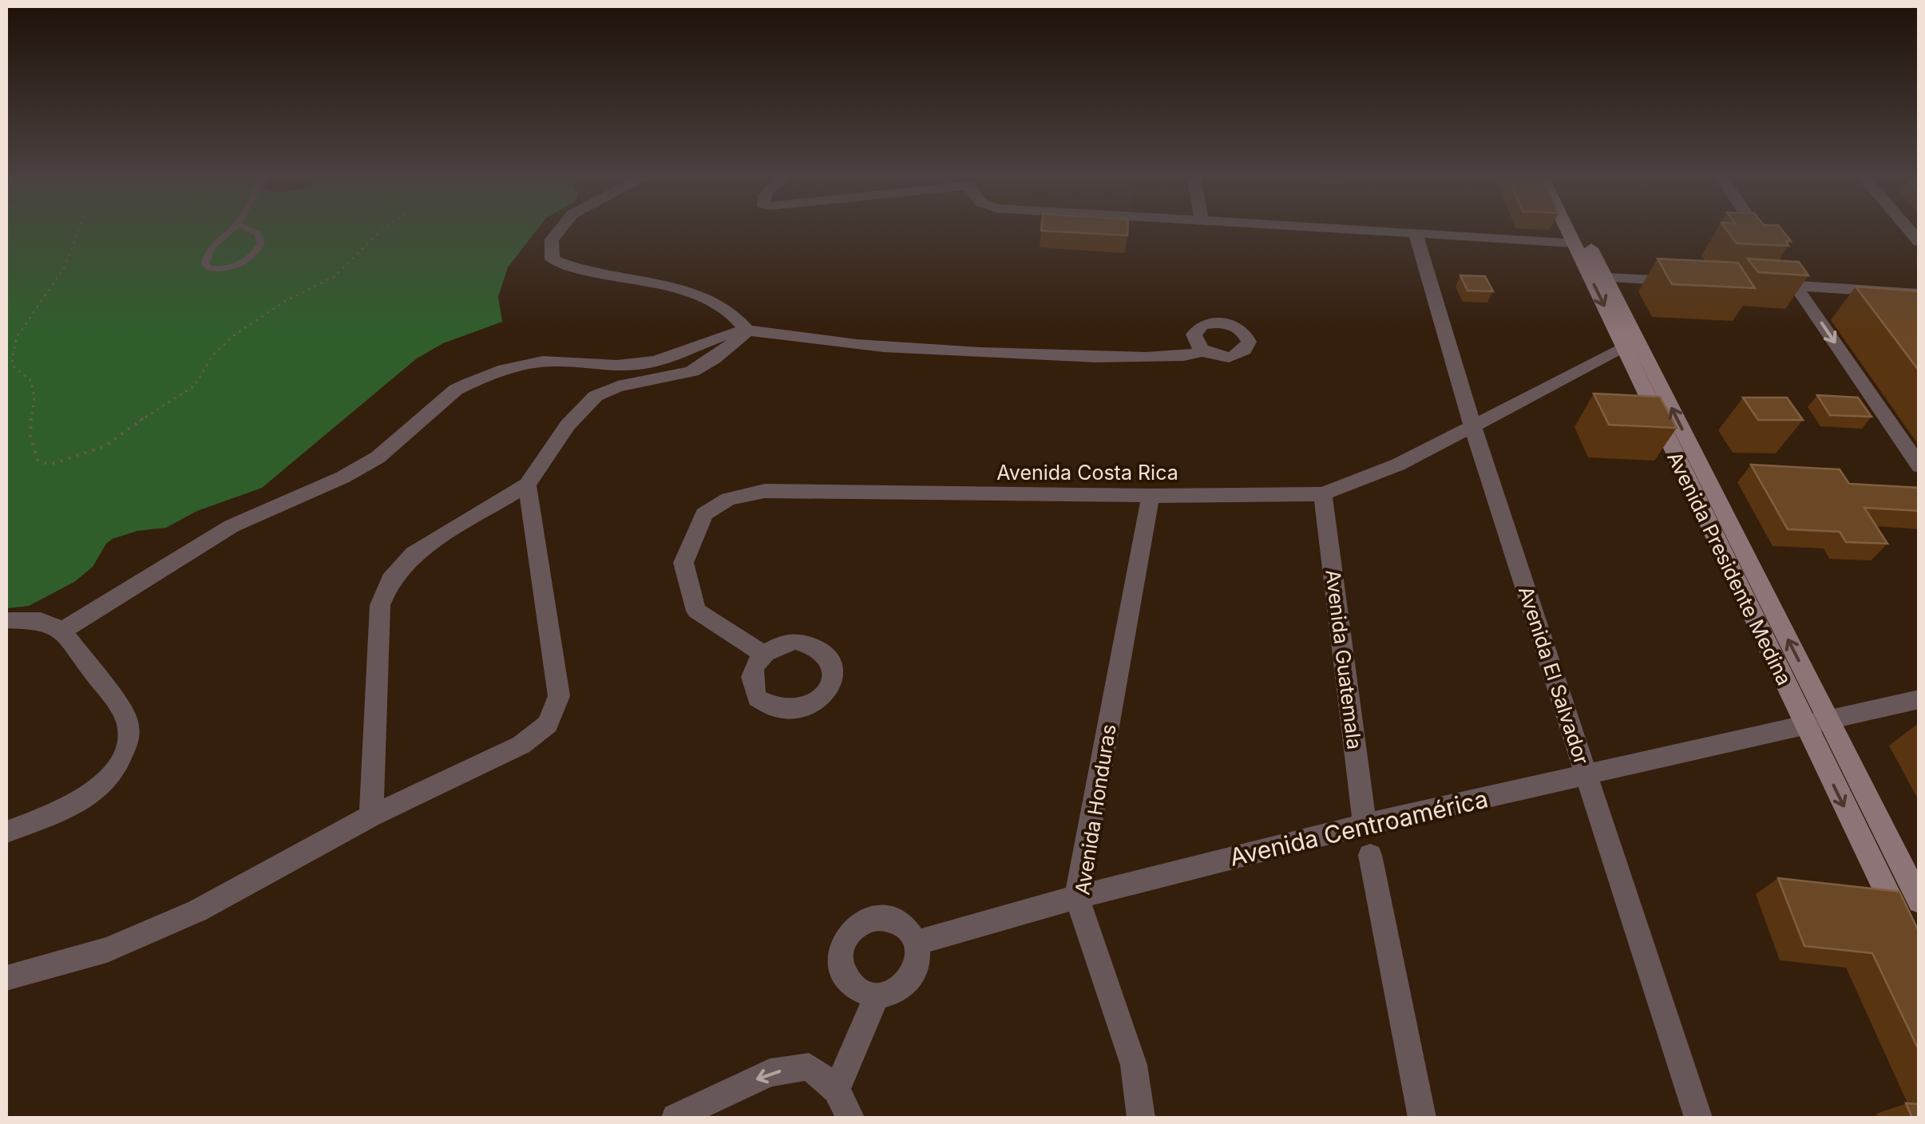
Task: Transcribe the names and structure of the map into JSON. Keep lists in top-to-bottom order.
{
  "streets": {
    "street": [
      "Avenida Costa Rica",
      "Avenida Presidente Medina",
      "Avenida Guatemala",
      "Avenida El Salvador",
      "Avenida Honduras",
      "Avenida Centroamérica"
    ]
  },
  "crossings": [
    ["Avenida Costa Rica", "Avenida Presidente Medina"],
    ["Avenida Costa Rica", "Avenida Guatemala"],
    ["Avenida Costa Rica", "Avenida El Salvador"],
    ["Avenida Costa Rica", "Avenida Honduras"],
    ["Avenida Presidente Medina", "Avenida Centroamérica"],
    ["Avenida Guatemala", "Avenida Centroamérica"],
    ["Avenida El Salvador", "Avenida Centroamérica"],
    ["Avenida Honduras", "Avenida Centroamérica"]
  ]
}
